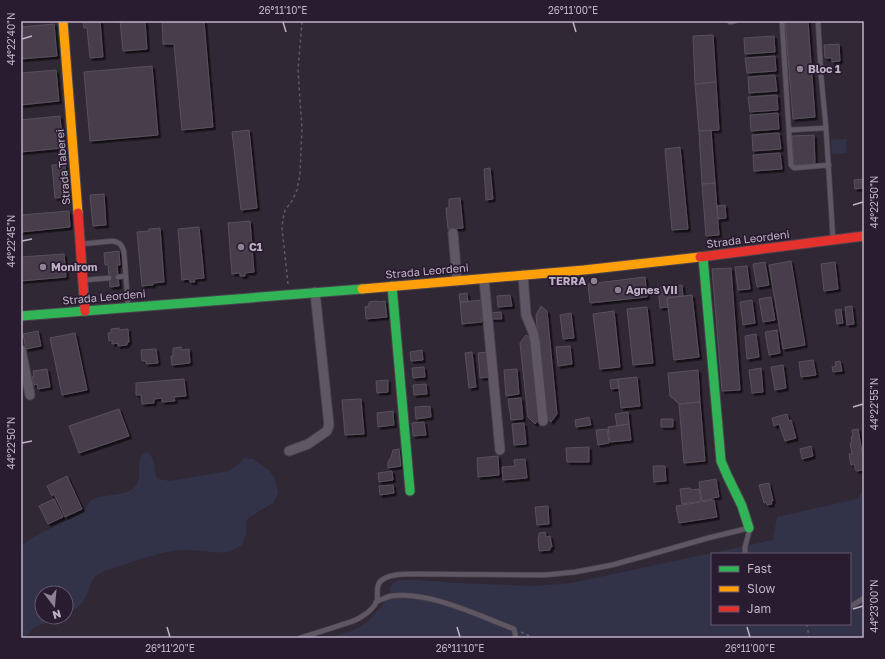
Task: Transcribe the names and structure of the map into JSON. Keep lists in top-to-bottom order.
{
  "streets": {
    "main road": ["Strada Taberei", "Strada Leordeni"]
  },
  "crossings": [
    ["Strada Taberei", "Strada Leordeni"]
  ],
  "places": [
    "Bloc 1",
    "C1",
    "Monirom",
    "TERRA",
    "Agnes VII"
  ],
  "legend": ["Fast", "Slow", "Jam"],
  "north": "bottom",
  "coordinates": [
    "26°11'10\"E",
    "26°11'00\"E",
    "44°22'40\"N",
    "44°22'50\"N",
    "44°22'45\"N",
    "44°22'55\"N",
    "44°23'00\"N",
    "26°11'20\"E"
  ]
}
